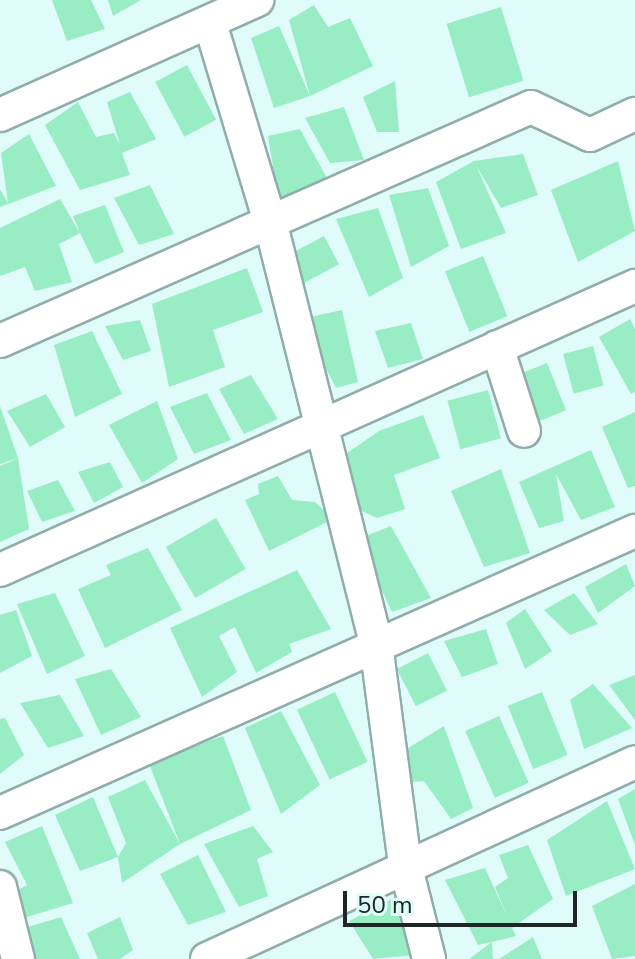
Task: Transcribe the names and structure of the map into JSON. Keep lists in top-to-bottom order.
{
  "scale_bar": "50 m"
}
